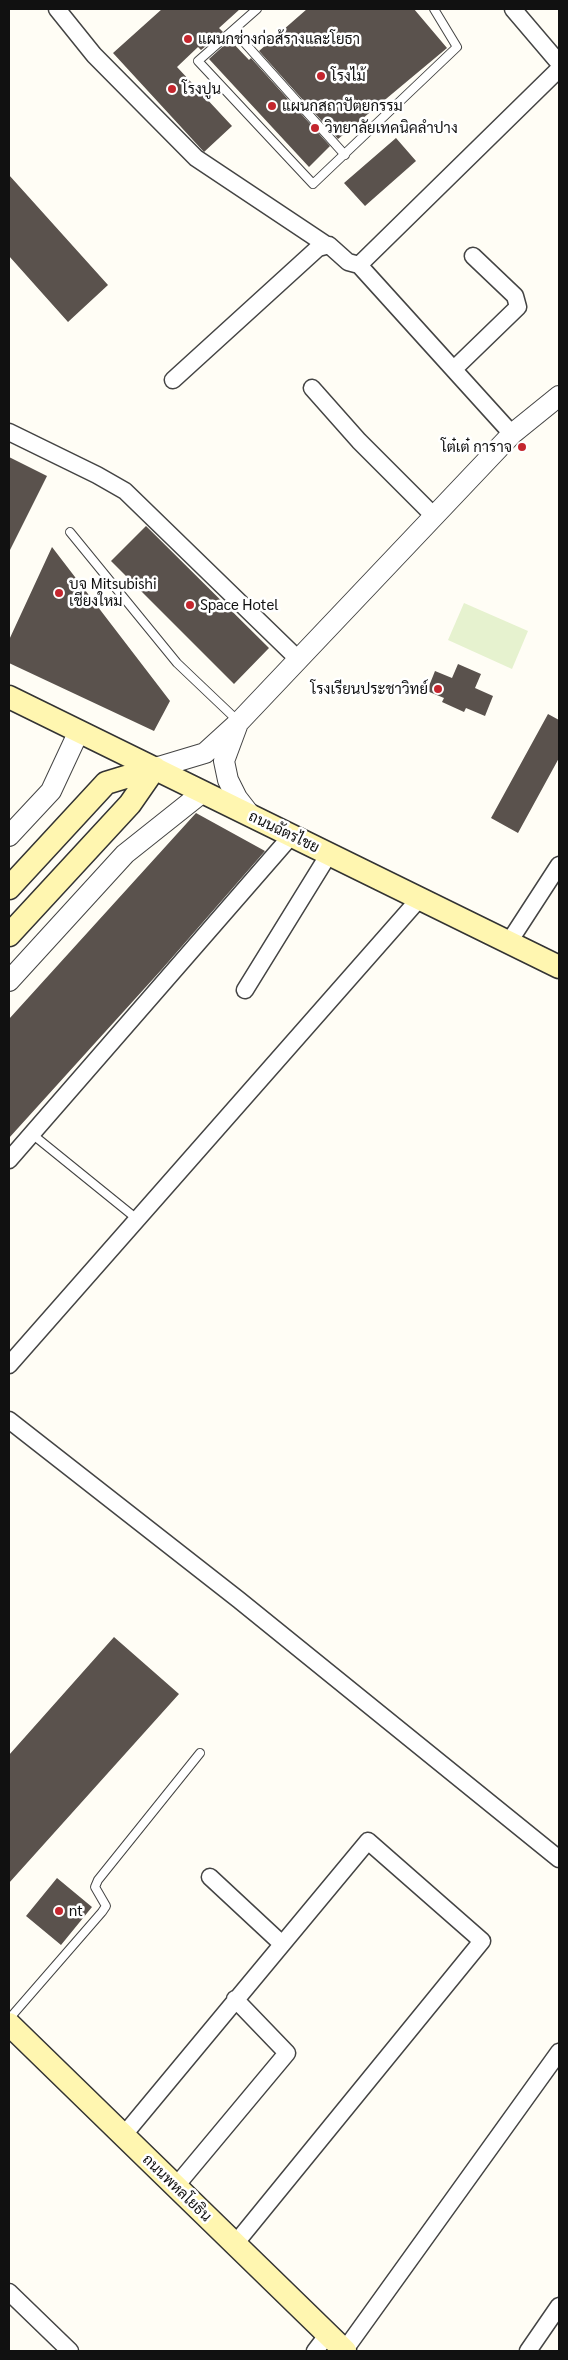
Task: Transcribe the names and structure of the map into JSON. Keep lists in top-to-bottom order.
{
  "streets": {
    "main road": ["ถนนฉัตรไชย", "ถนนพหลโยธิน"]
  },
  "places": [
    "แผนกช่างก่อส้รางและโยธา",
    "โรงไม้",
    "โรงปูน",
    "แผนกสถาปัตยกรรม",
    "วิทยาลัยเทคนิคลำปาง",
    "โต๋เต๋ การาจ",
    "บจ Mitsubishi เชียงใหม่",
    "Space Hotel",
    "โรงเรียนประชาวิทย์",
    "nt"
  ]
}
